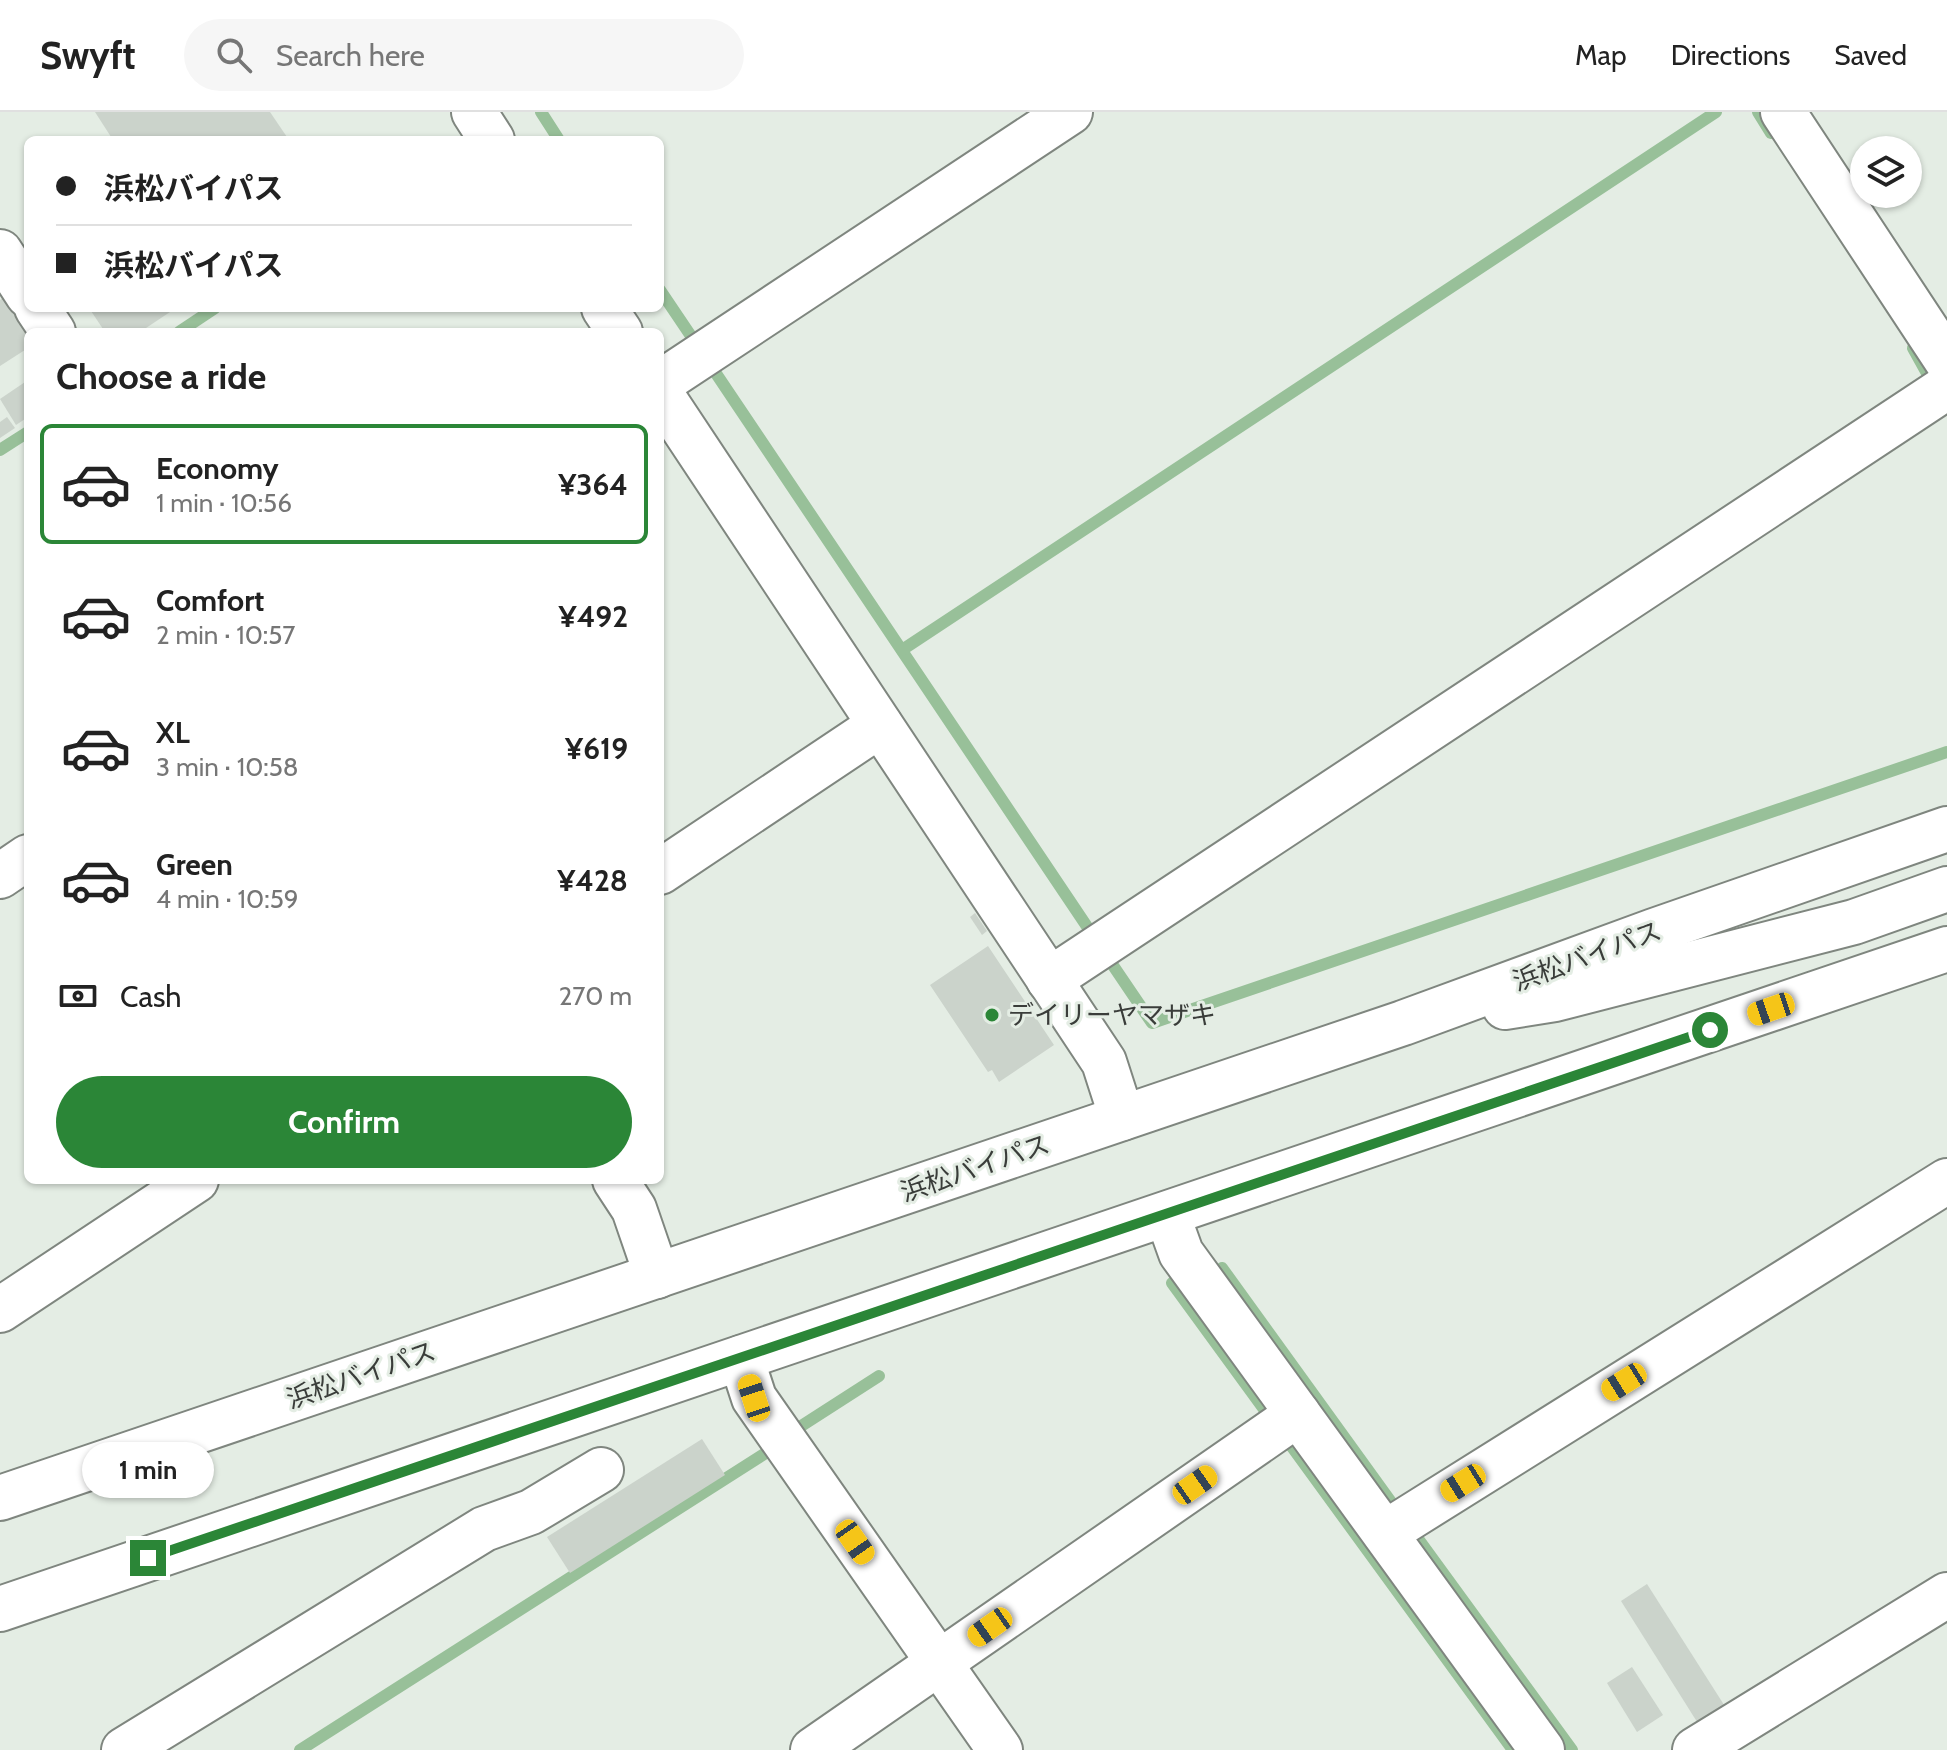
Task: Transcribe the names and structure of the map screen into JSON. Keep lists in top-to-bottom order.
{
  "streets": {
    "main road": ["浜松バイパス"]
  },
  "places": ["デイリーヤマザキ"],
  "page": {
    "header": "Swyft",
    "search": "Search here",
    "nav": ["Map", "Directions", "Saved"],
    "banner": ["浜松バイパス", "浜松バイパス"],
    "heading": "Choose a ride",
    "list": [
      {
        "name": "Economy",
        "note": "1 min · 10:56",
        "value": "¥364"
      },
      {
        "name": "Comfort",
        "note": "2 min · 10:57",
        "value": "¥492"
      },
      {
        "name": "XL",
        "note": "3 min · 10:58",
        "value": "¥619"
      },
      {
        "name": "Green",
        "note": "4 min · 10:59",
        "value": "¥428"
      }
    ],
    "pay": ["Cash", "270 m"],
    "buttons": "Confirm",
    "bubble": "1 min"
  }
}
